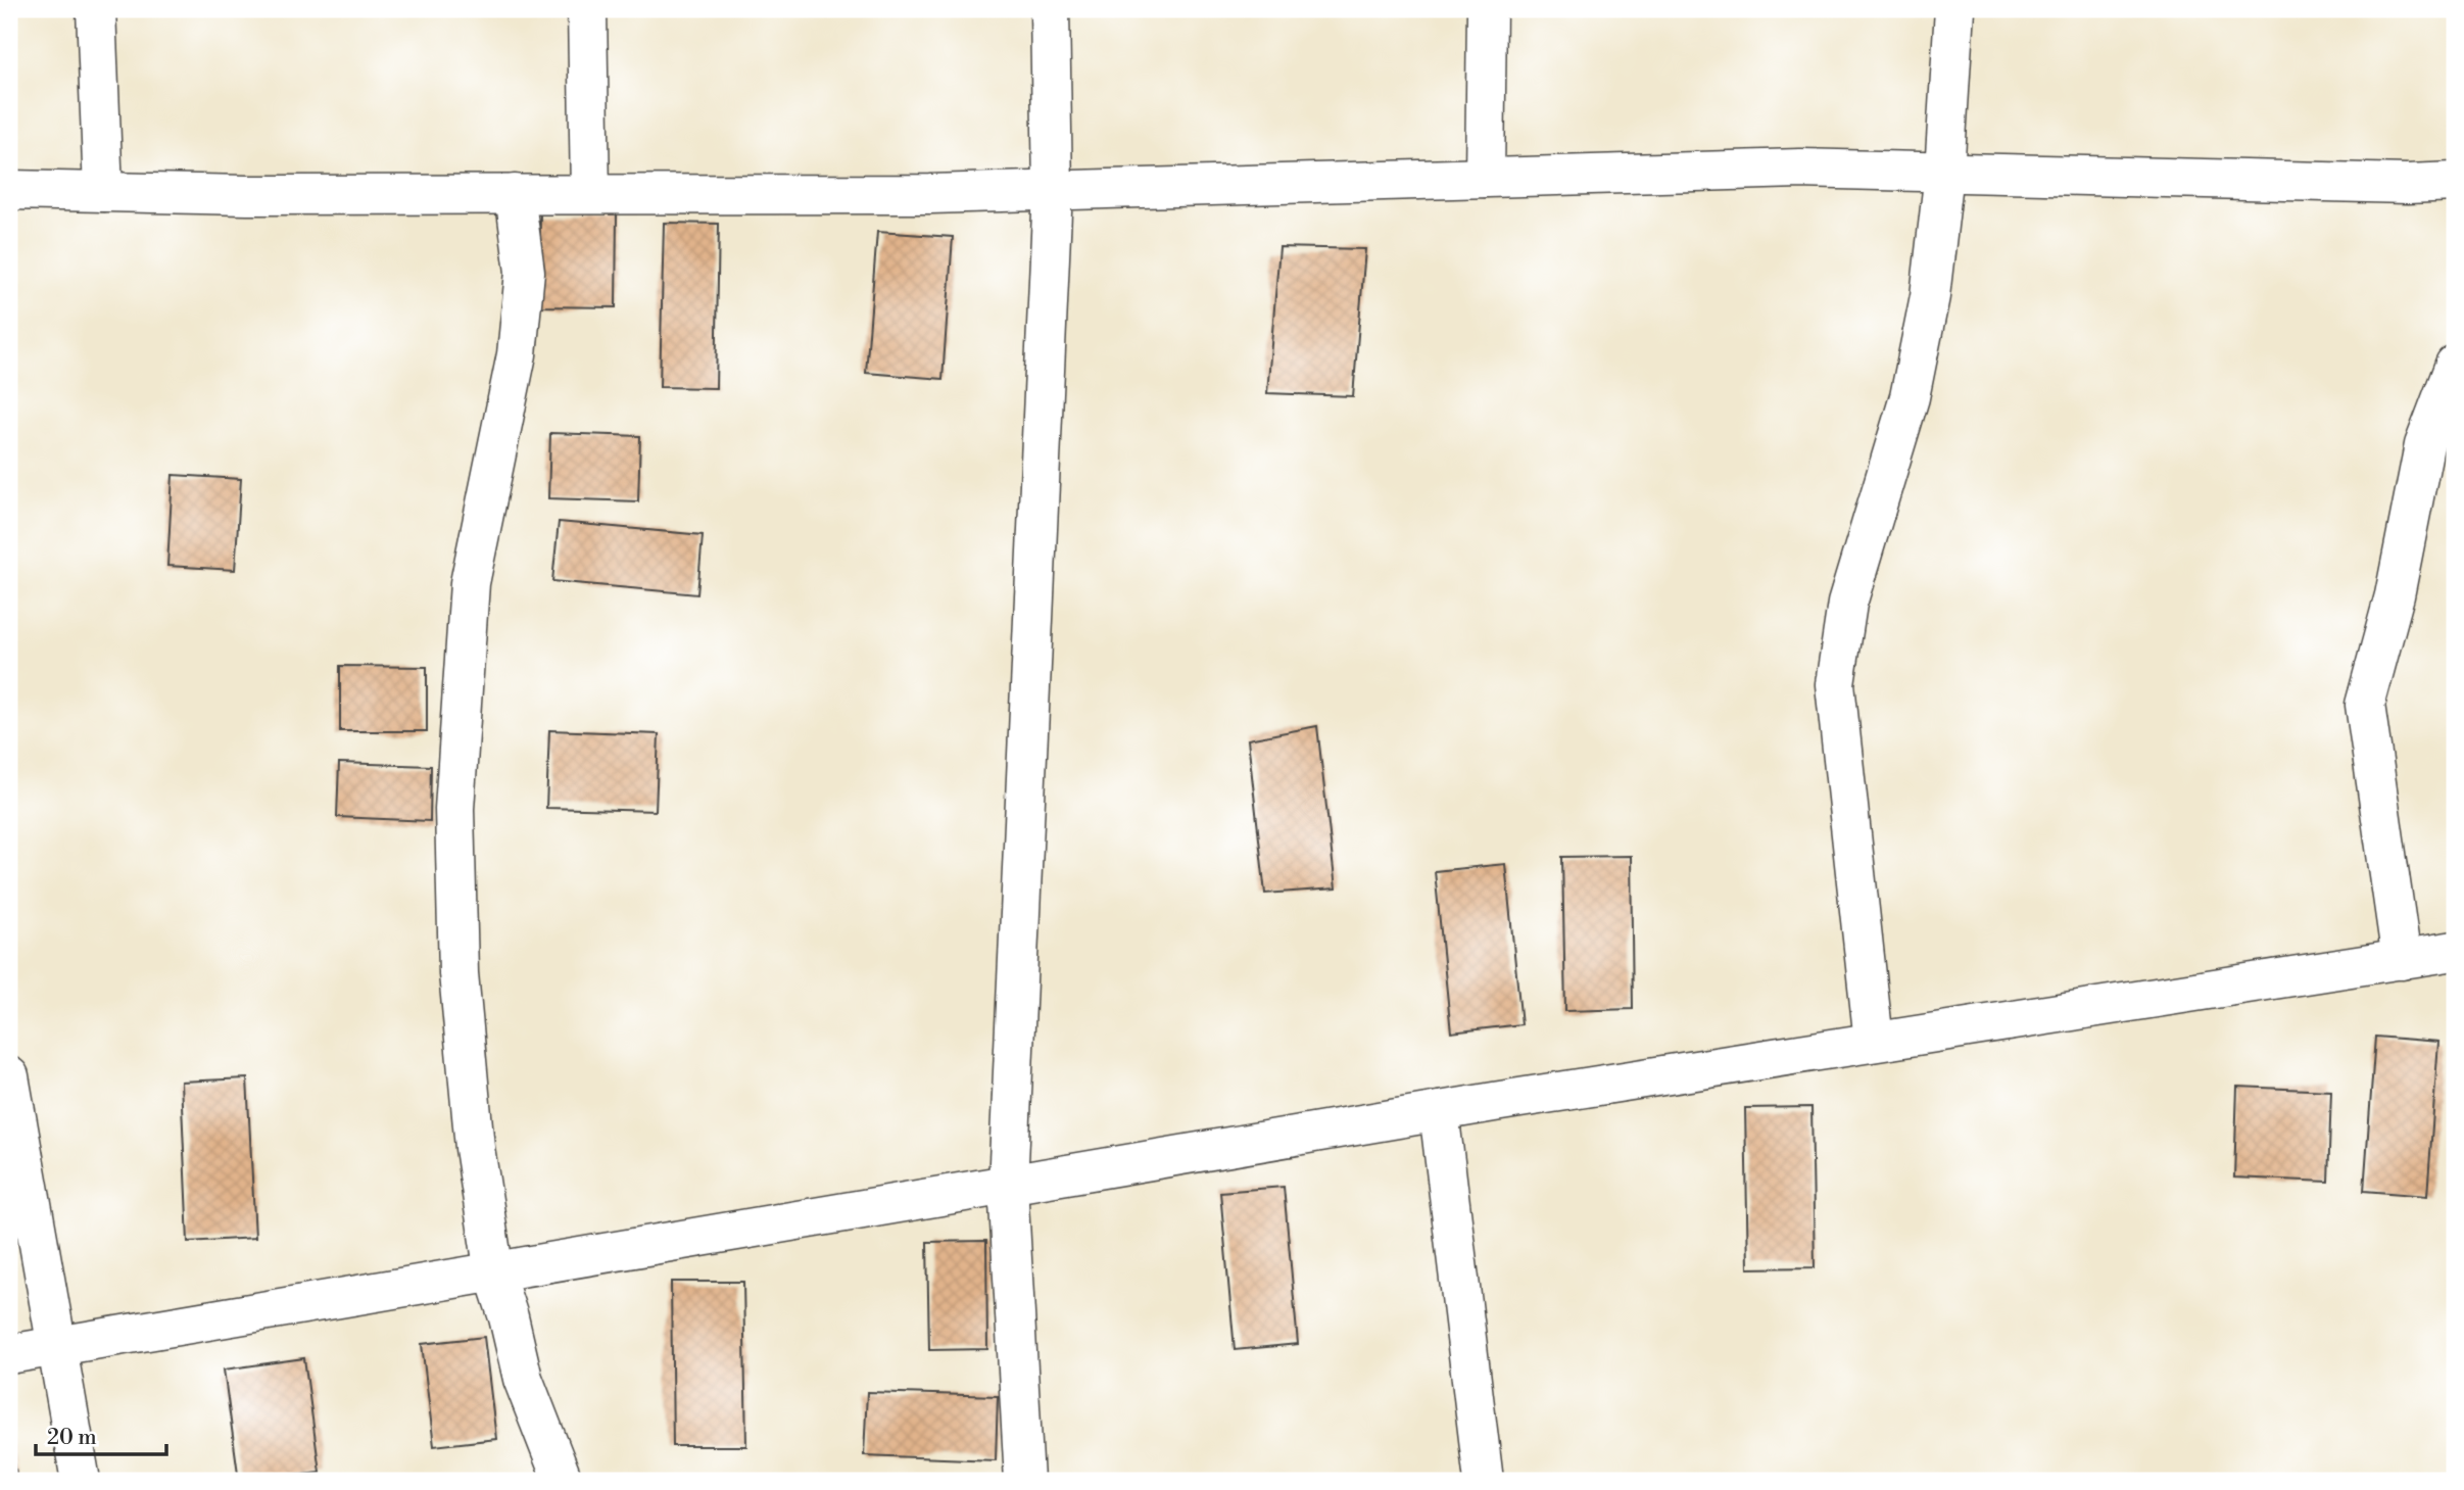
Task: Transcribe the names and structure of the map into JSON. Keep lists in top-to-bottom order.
{
  "scale_bar": "20 m"
}
